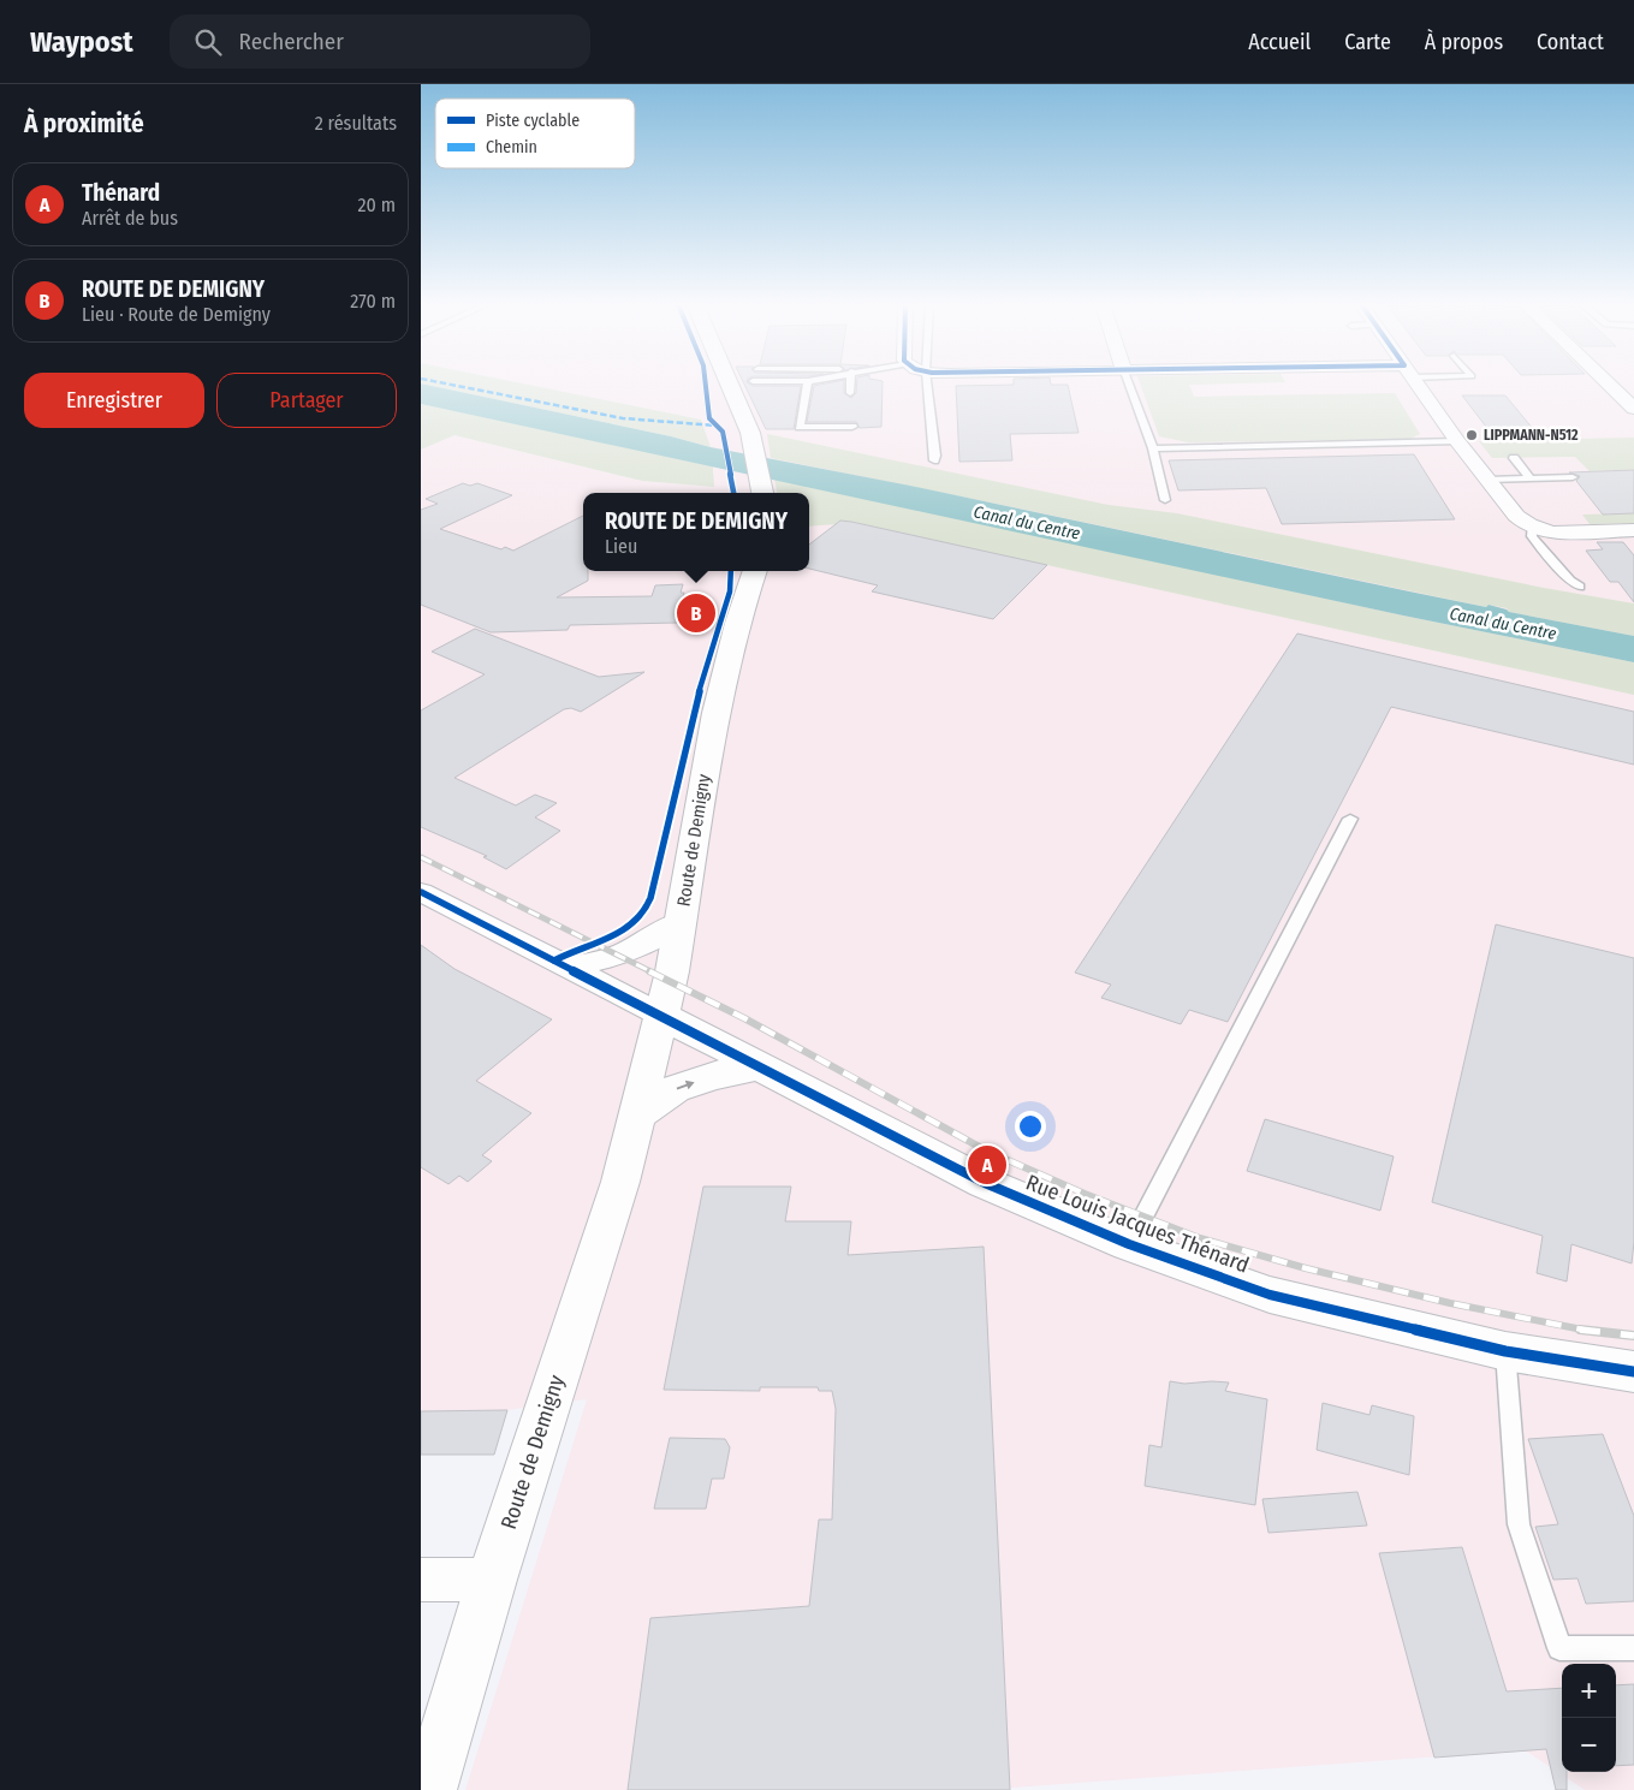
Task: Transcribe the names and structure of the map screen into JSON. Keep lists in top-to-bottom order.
{
  "streets": {
    "main road": ["Route de Demigny", "Rue Louis Jacques Thénard"]
  },
  "crossings": [
    ["Route de Demigny", "Rue Louis Jacques Thénard"]
  ],
  "water": ["Canal du Centre"],
  "places": ["LIPPMANN-N512"],
  "legend": ["Piste cyclable", "Chemin"],
  "page": {
    "header": "Waypost",
    "search": "Rechercher",
    "nav": [
      "Accueil",
      "Carte",
      "À propos",
      "Contact"
    ],
    "heading": ["À proximité", "2 résultats"],
    "list": [
      {
        "mark": "A",
        "name": "Thénard",
        "note": "Arrêt de bus",
        "value": "20 m"
      },
      {
        "mark": "B",
        "name": "ROUTE DE DEMIGNY",
        "note": "Lieu · Route de Demigny",
        "value": "270 m"
      }
    ],
    "buttons": ["Enregistrer", "Partager"],
    "popup": ["ROUTE DE DEMIGNY", "Lieu"],
    "pins": ["B", "A"],
    "map_buttons": ["+", "−"]
  }
}
